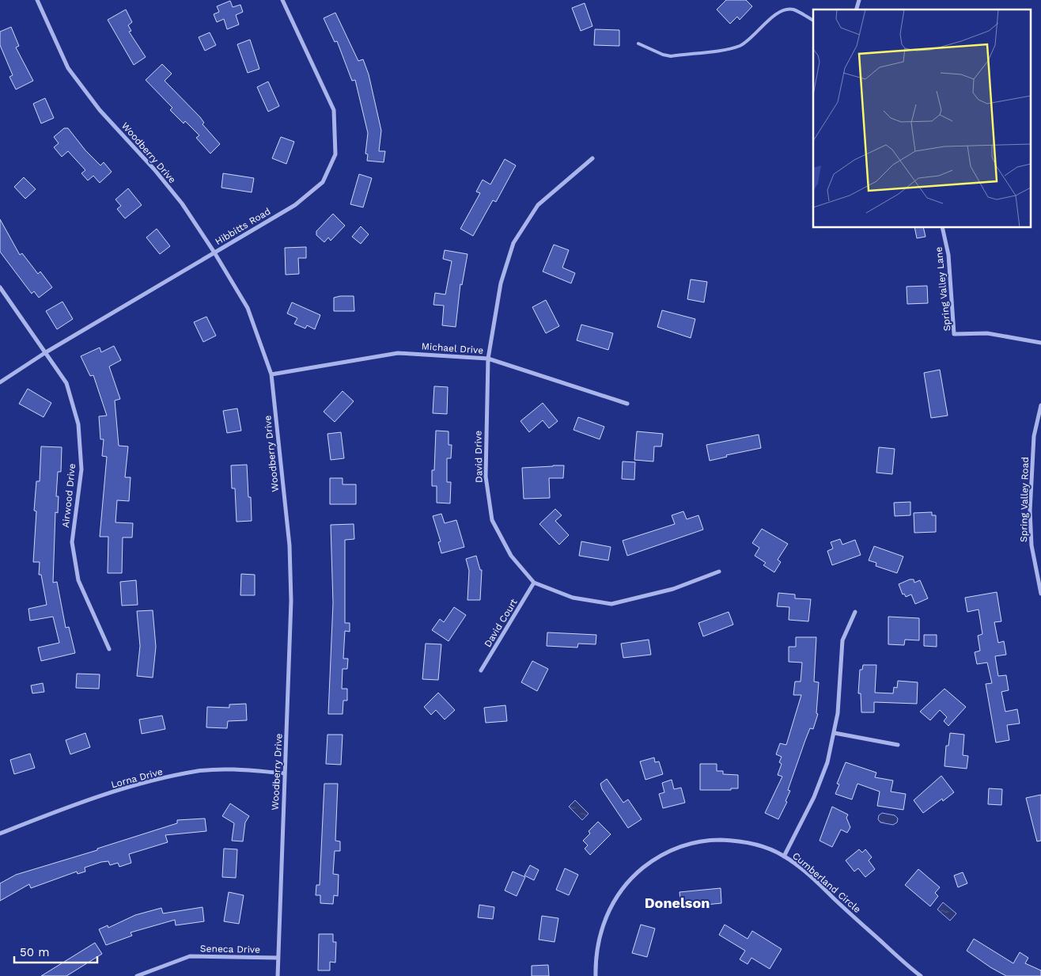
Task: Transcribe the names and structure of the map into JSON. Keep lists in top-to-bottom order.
{
  "streets": {
    "street": [
      "Woodberry Drive",
      "Hibbitts Road",
      "Spring Valley Lane",
      "Michael Drive",
      "David Drive",
      "Airwood Drive",
      "Spring Valley Road",
      "David Court",
      "Lorna Drive",
      "Cumberland Circle",
      "Seneca Drive"
    ]
  },
  "crossings": [
    ["Woodberry Drive", "Hibbitts Road"],
    ["Woodberry Drive", "Michael Drive"],
    ["Woodberry Drive", "Lorna Drive"],
    ["Woodberry Drive", "Seneca Drive"],
    ["Hibbitts Road", "Airwood Drive"],
    ["Michael Drive", "David Drive"],
    ["David Drive", "David Court"]
  ],
  "districts": ["Donelson"],
  "scale_bar": "50 m"
}
